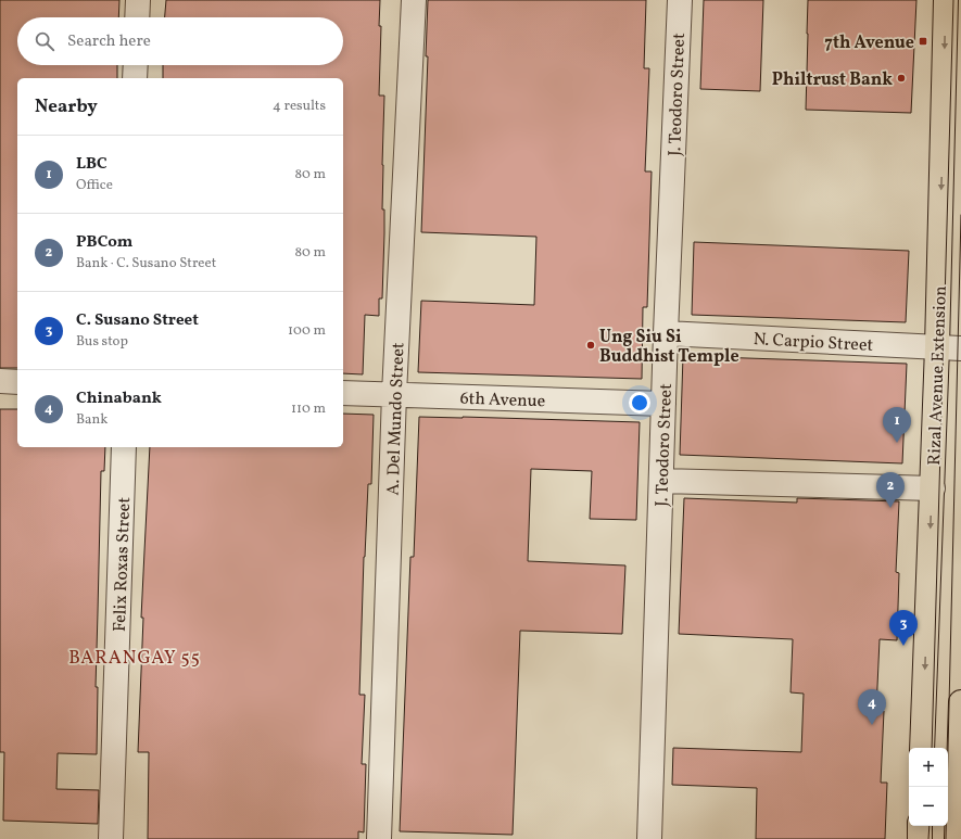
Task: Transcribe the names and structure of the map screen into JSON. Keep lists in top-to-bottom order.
{
  "streets": {
    "main road": ["Rizal Avenue Extension"],
    "street": [
      "J. Teodoro Street",
      "N. Carpio Street",
      "6th Avenue",
      "A. Del Mundo Street",
      "Felix Roxas Street"
    ]
  },
  "crossings": [
    ["J. Teodoro Street", "N. Carpio Street"],
    ["J. Teodoro Street", "6th Avenue"],
    ["N. Carpio Street", "Rizal Avenue Extension"],
    ["6th Avenue", "A. Del Mundo Street"]
  ],
  "one_way": ["Rizal Avenue Extension"],
  "districts": ["BARANGAY 55"],
  "places": {
    "transit": ["7th Avenue"],
    "other": ["Philtrust Bank", "Ung Siu Si Buddhist Temple"]
  },
  "page": {
    "search": "Search here",
    "heading": ["Nearby", "4 results"],
    "list": [
      {
        "mark": "1",
        "name": "LBC",
        "note": "Office",
        "value": "80 m"
      },
      {
        "mark": "2",
        "name": "PBCom",
        "note": "Bank · C. Susano Street",
        "value": "80 m"
      },
      {
        "mark": "3",
        "name": "C. Susano Street",
        "note": "Bus stop",
        "value": "100 m"
      },
      {
        "mark": "4",
        "name": "Chinabank",
        "note": "Bank",
        "value": "110 m"
      }
    ],
    "pins": [
      "1",
      "2",
      "3",
      "4"
    ],
    "map_buttons": ["+", "−"]
  }
}
